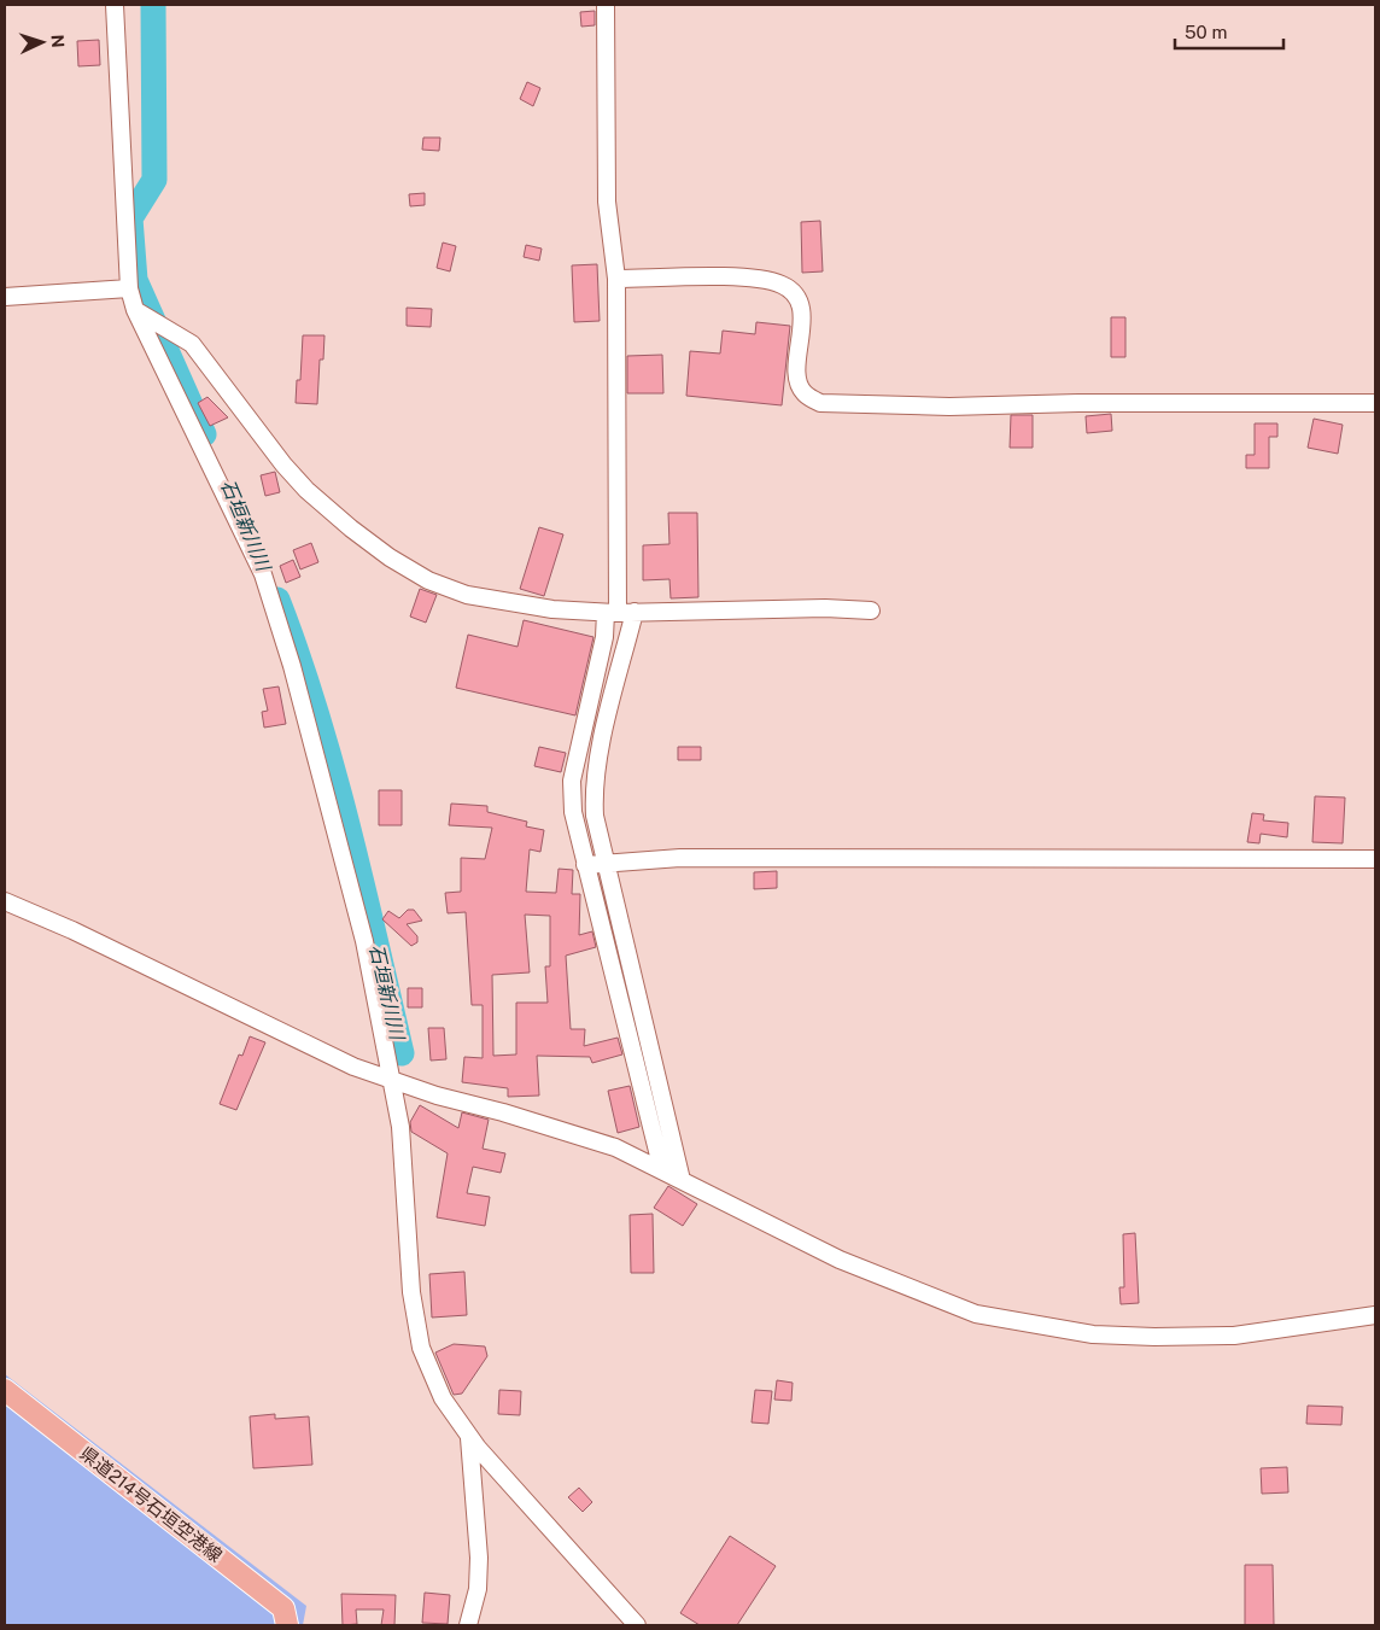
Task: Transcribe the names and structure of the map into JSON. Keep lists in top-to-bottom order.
{
  "streets": {
    "main road": ["県道214号石垣空港線"]
  },
  "water": ["石垣新川川"],
  "scale_bar": "50 m",
  "north": "right"
}
